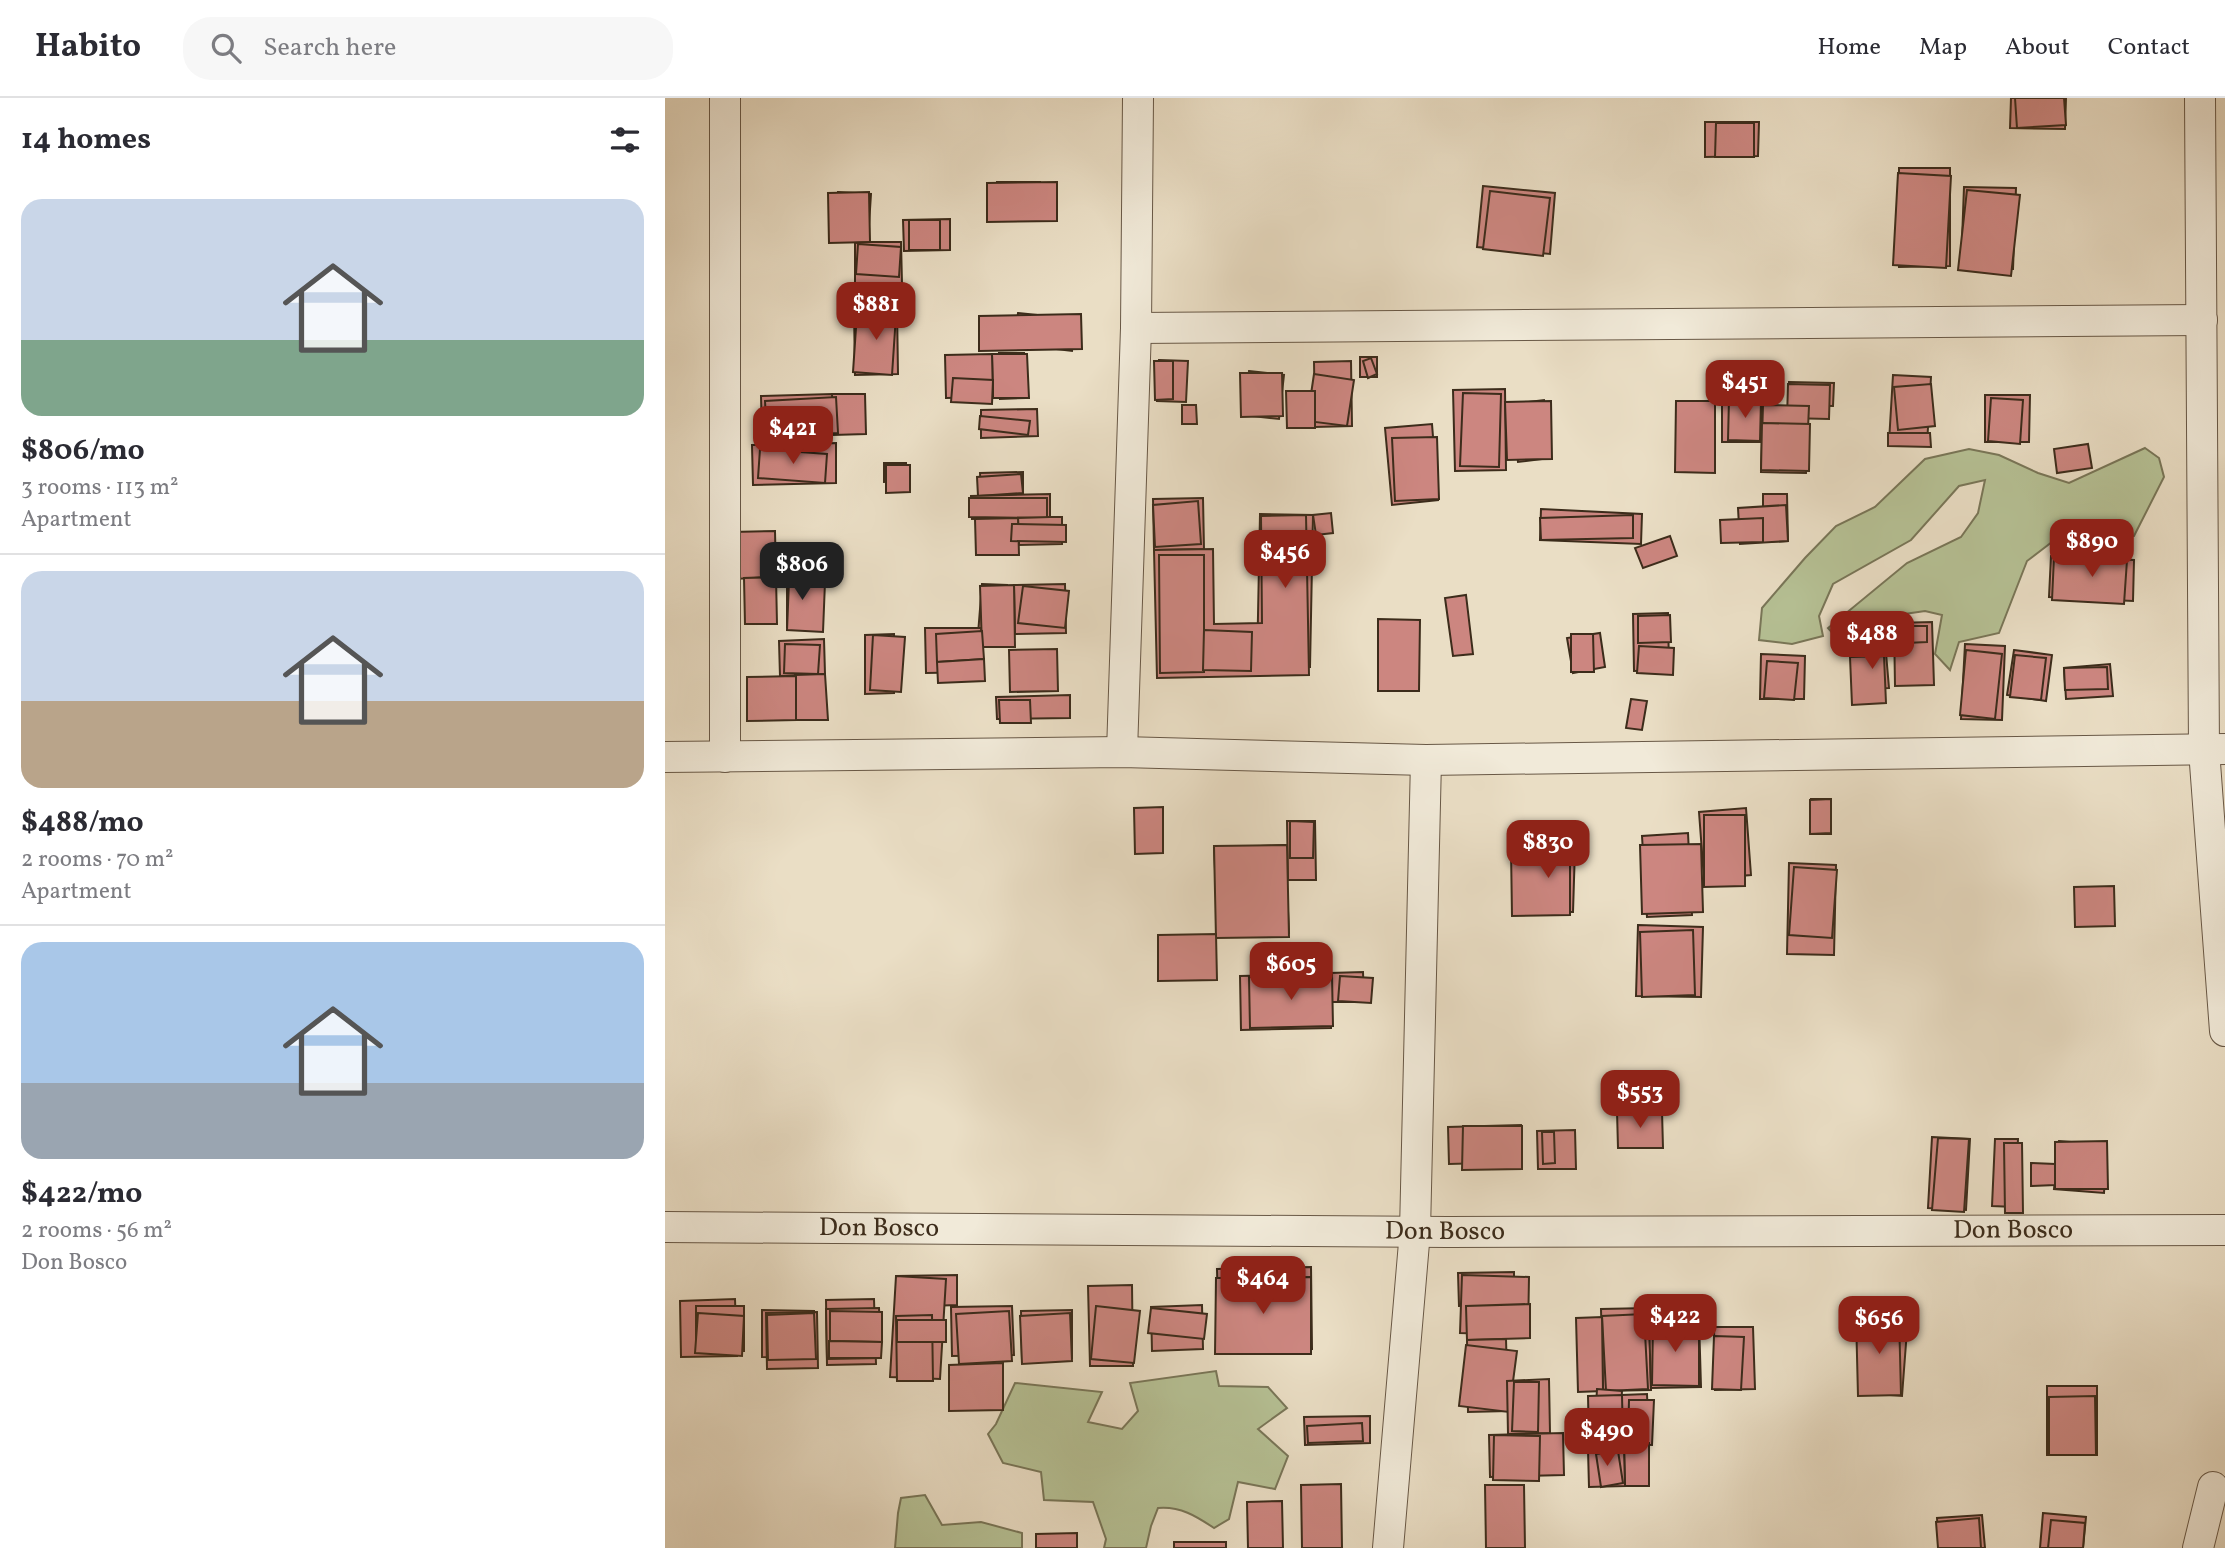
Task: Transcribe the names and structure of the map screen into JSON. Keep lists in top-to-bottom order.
{
  "streets": {
    "street": ["Don Bosco"]
  },
  "page": {
    "header": "Habito",
    "search": "Search here",
    "nav": [
      "Home",
      "Map",
      "About",
      "Contact"
    ],
    "heading": "14 homes",
    "list": [
      {
        "name": "$806/mo",
        "note": "3 rooms · 113 m² · Apartment"
      },
      {
        "name": "$488/mo",
        "note": "2 rooms · 70 m² · Apartment"
      },
      {
        "name": "$422/mo",
        "note": "2 rooms · 56 m² · Don Bosco"
      }
    ],
    "price": [
      "$881",
      "$451",
      "$421",
      "$890",
      "$456",
      "$806",
      "$488",
      "$830",
      "$605",
      "$553",
      "$464",
      "$422",
      "$656",
      "$490"
    ]
  }
}
